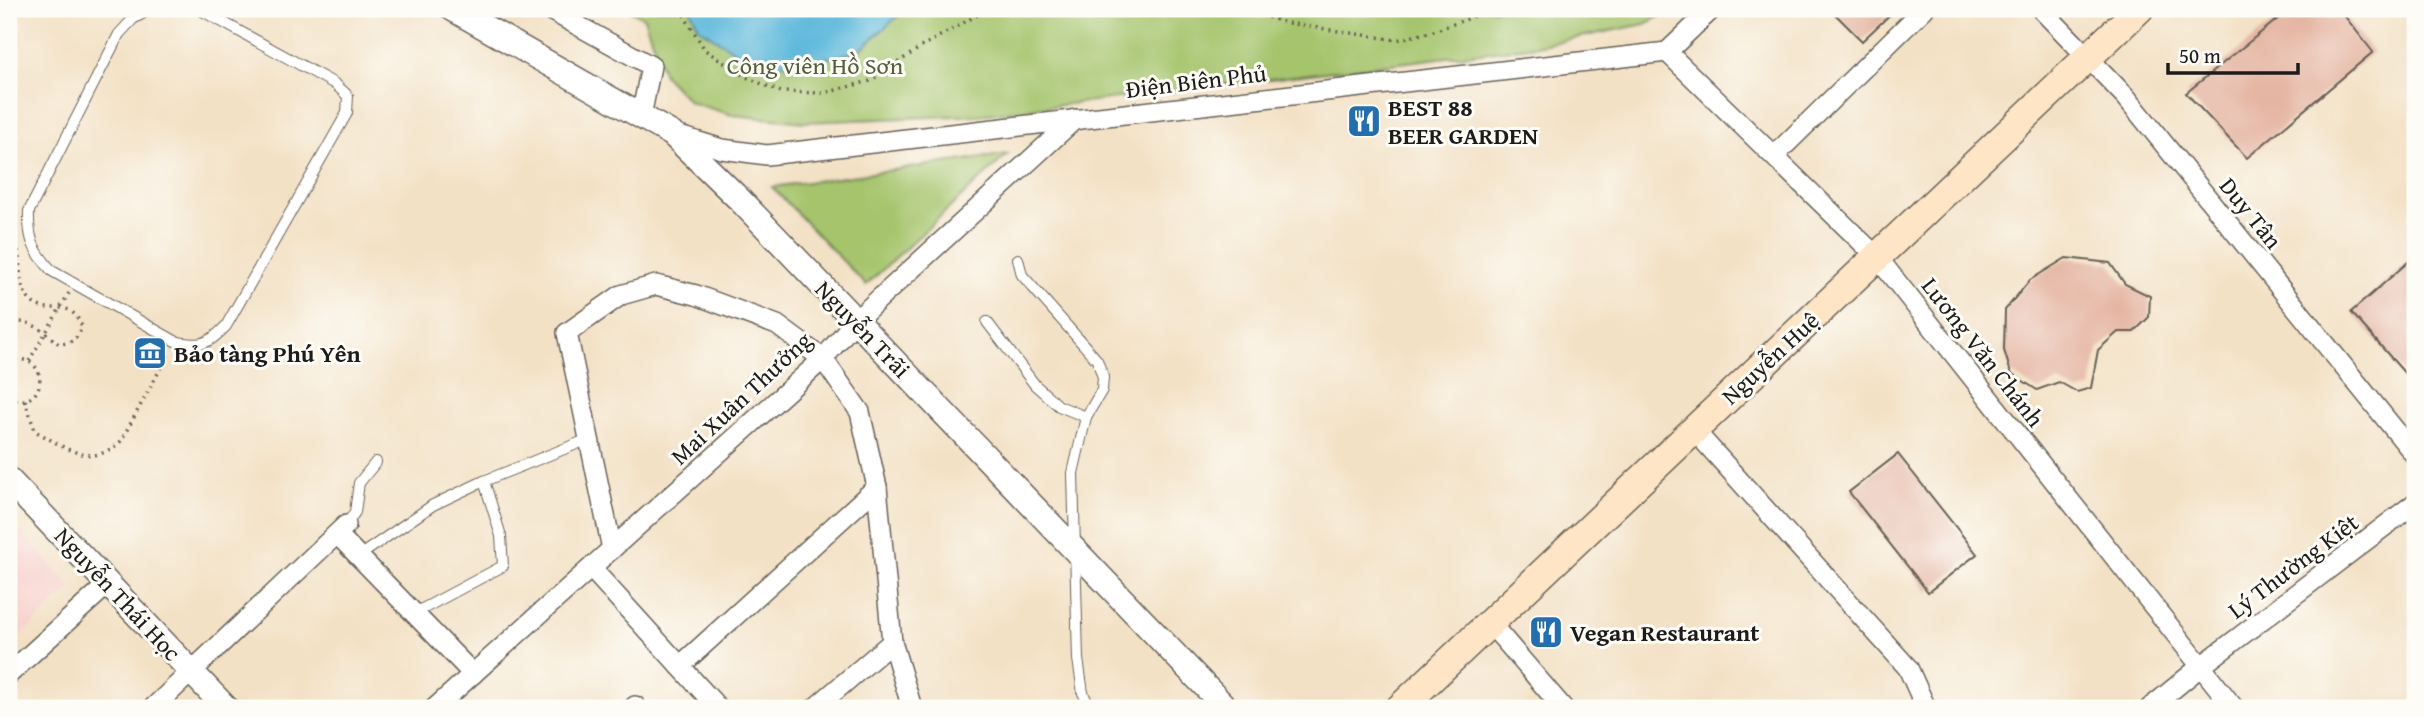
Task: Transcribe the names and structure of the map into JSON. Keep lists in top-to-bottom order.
{
  "streets": {
    "main road": ["Nguyễn Huệ"],
    "street": [
      "Điện Biên Phủ",
      "Duy Tân",
      "Nguyễn Trãi",
      "Lương Văn Chánh",
      "Mai Xuân Thưởng",
      "Lý Thường Kiệt",
      "Nguyễn Thái Học"
    ]
  },
  "crossings": [
    ["Điện Biên Phủ", "Nguyễn Trãi"],
    ["Điện Biên Phủ", "Lương Văn Chánh"],
    ["Điện Biên Phủ", "Mai Xuân Thưởng"],
    ["Duy Tân", "Nguyễn Huệ"],
    ["Nguyễn Trãi", "Mai Xuân Thưởng"],
    ["Lương Văn Chánh", "Nguyễn Huệ"],
    ["Lương Văn Chánh", "Lý Thường Kiệt"]
  ],
  "parks": ["Công viên Hồ Sơn"],
  "places": {
    "restaurant": ["BEST 88 BEER GARDEN", "Vegan Restaurant"],
    "museum": ["Bảo tàng Phú Yên"]
  },
  "scale_bar": "50 m"
}
